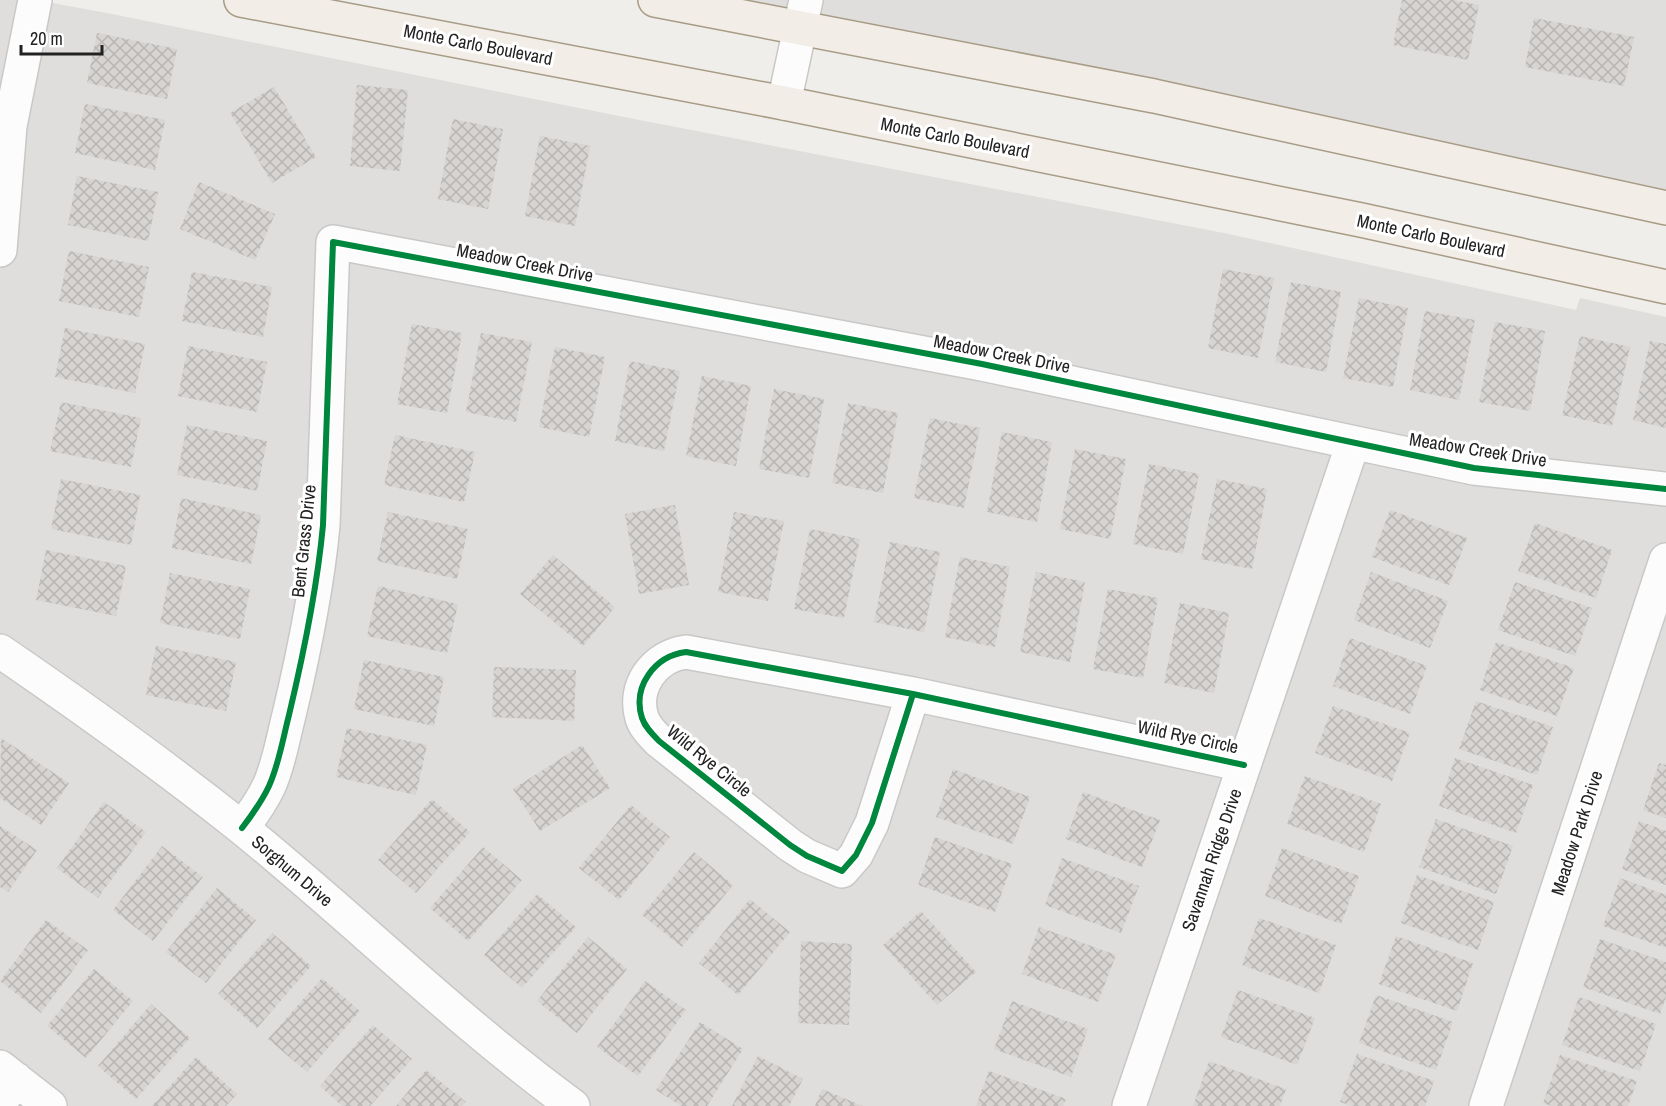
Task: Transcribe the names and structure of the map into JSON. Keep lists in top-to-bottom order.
{
  "streets": {
    "main road": ["Monte Carlo Boulevard"],
    "street": [
      "Meadow Creek Drive",
      "Bent Grass Drive",
      "Wild Rye Circle",
      "Meadow Park Drive",
      "Savannah Ridge Drive",
      "Sorghum Drive"
    ]
  },
  "crossings": [
    ["Meadow Creek Drive", "Bent Grass Drive"],
    ["Meadow Creek Drive", "Savannah Ridge Drive"],
    ["Bent Grass Drive", "Sorghum Drive"],
    ["Wild Rye Circle", "Savannah Ridge Drive"]
  ],
  "scale_bar": "20 m"
}
